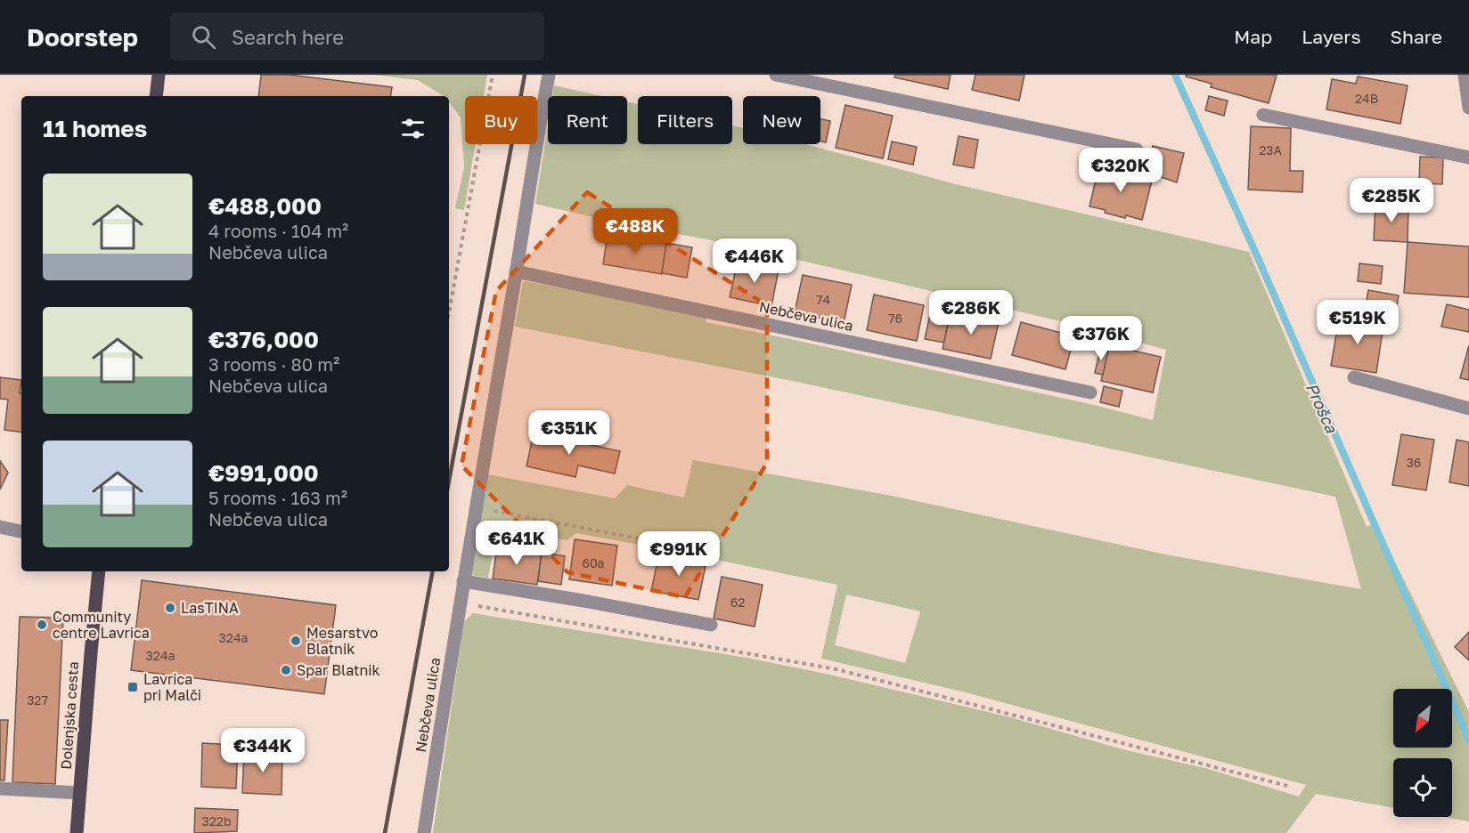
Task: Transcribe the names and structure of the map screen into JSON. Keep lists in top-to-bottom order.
{
  "streets": {
    "main road": ["Dolenjska cesta"],
    "street": ["Nebčeva ulica"]
  },
  "water": ["Prošca"],
  "places": {
    "other": [
      "LasTINA",
      "Community centre Lavrica",
      "Mesarstvo Blatnik",
      "Spar Blatnik"
    ],
    "transit": ["Lavrica pri Malči"]
  },
  "house_numbers": [
    "24B",
    "23A",
    "74",
    "76",
    "36",
    "60a",
    "62",
    "324a",
    "324a",
    "327",
    "322b"
  ],
  "north": "bottom left",
  "page": {
    "header": "Doorstep",
    "search": "Search here",
    "nav": ["Map", "Layers", "Share"],
    "chip": [
      "Buy",
      "Rent",
      "Filters",
      "New"
    ],
    "heading": "11 homes",
    "price": [
      "€320K",
      "€285K",
      "€488K",
      "€446K",
      "€286K",
      "€519K",
      "€376K",
      "€351K",
      "€641K",
      "€991K",
      "€344K"
    ],
    "list": [
      {
        "name": "€488,000",
        "note": "4 rooms · 104 m² · Nebčeva ulica"
      },
      {
        "name": "€376,000",
        "note": "3 rooms · 80 m² · Nebčeva ulica"
      },
      {
        "name": "€991,000",
        "note": "5 rooms · 163 m² · Nebčeva ulica"
      }
    ]
  }
}
